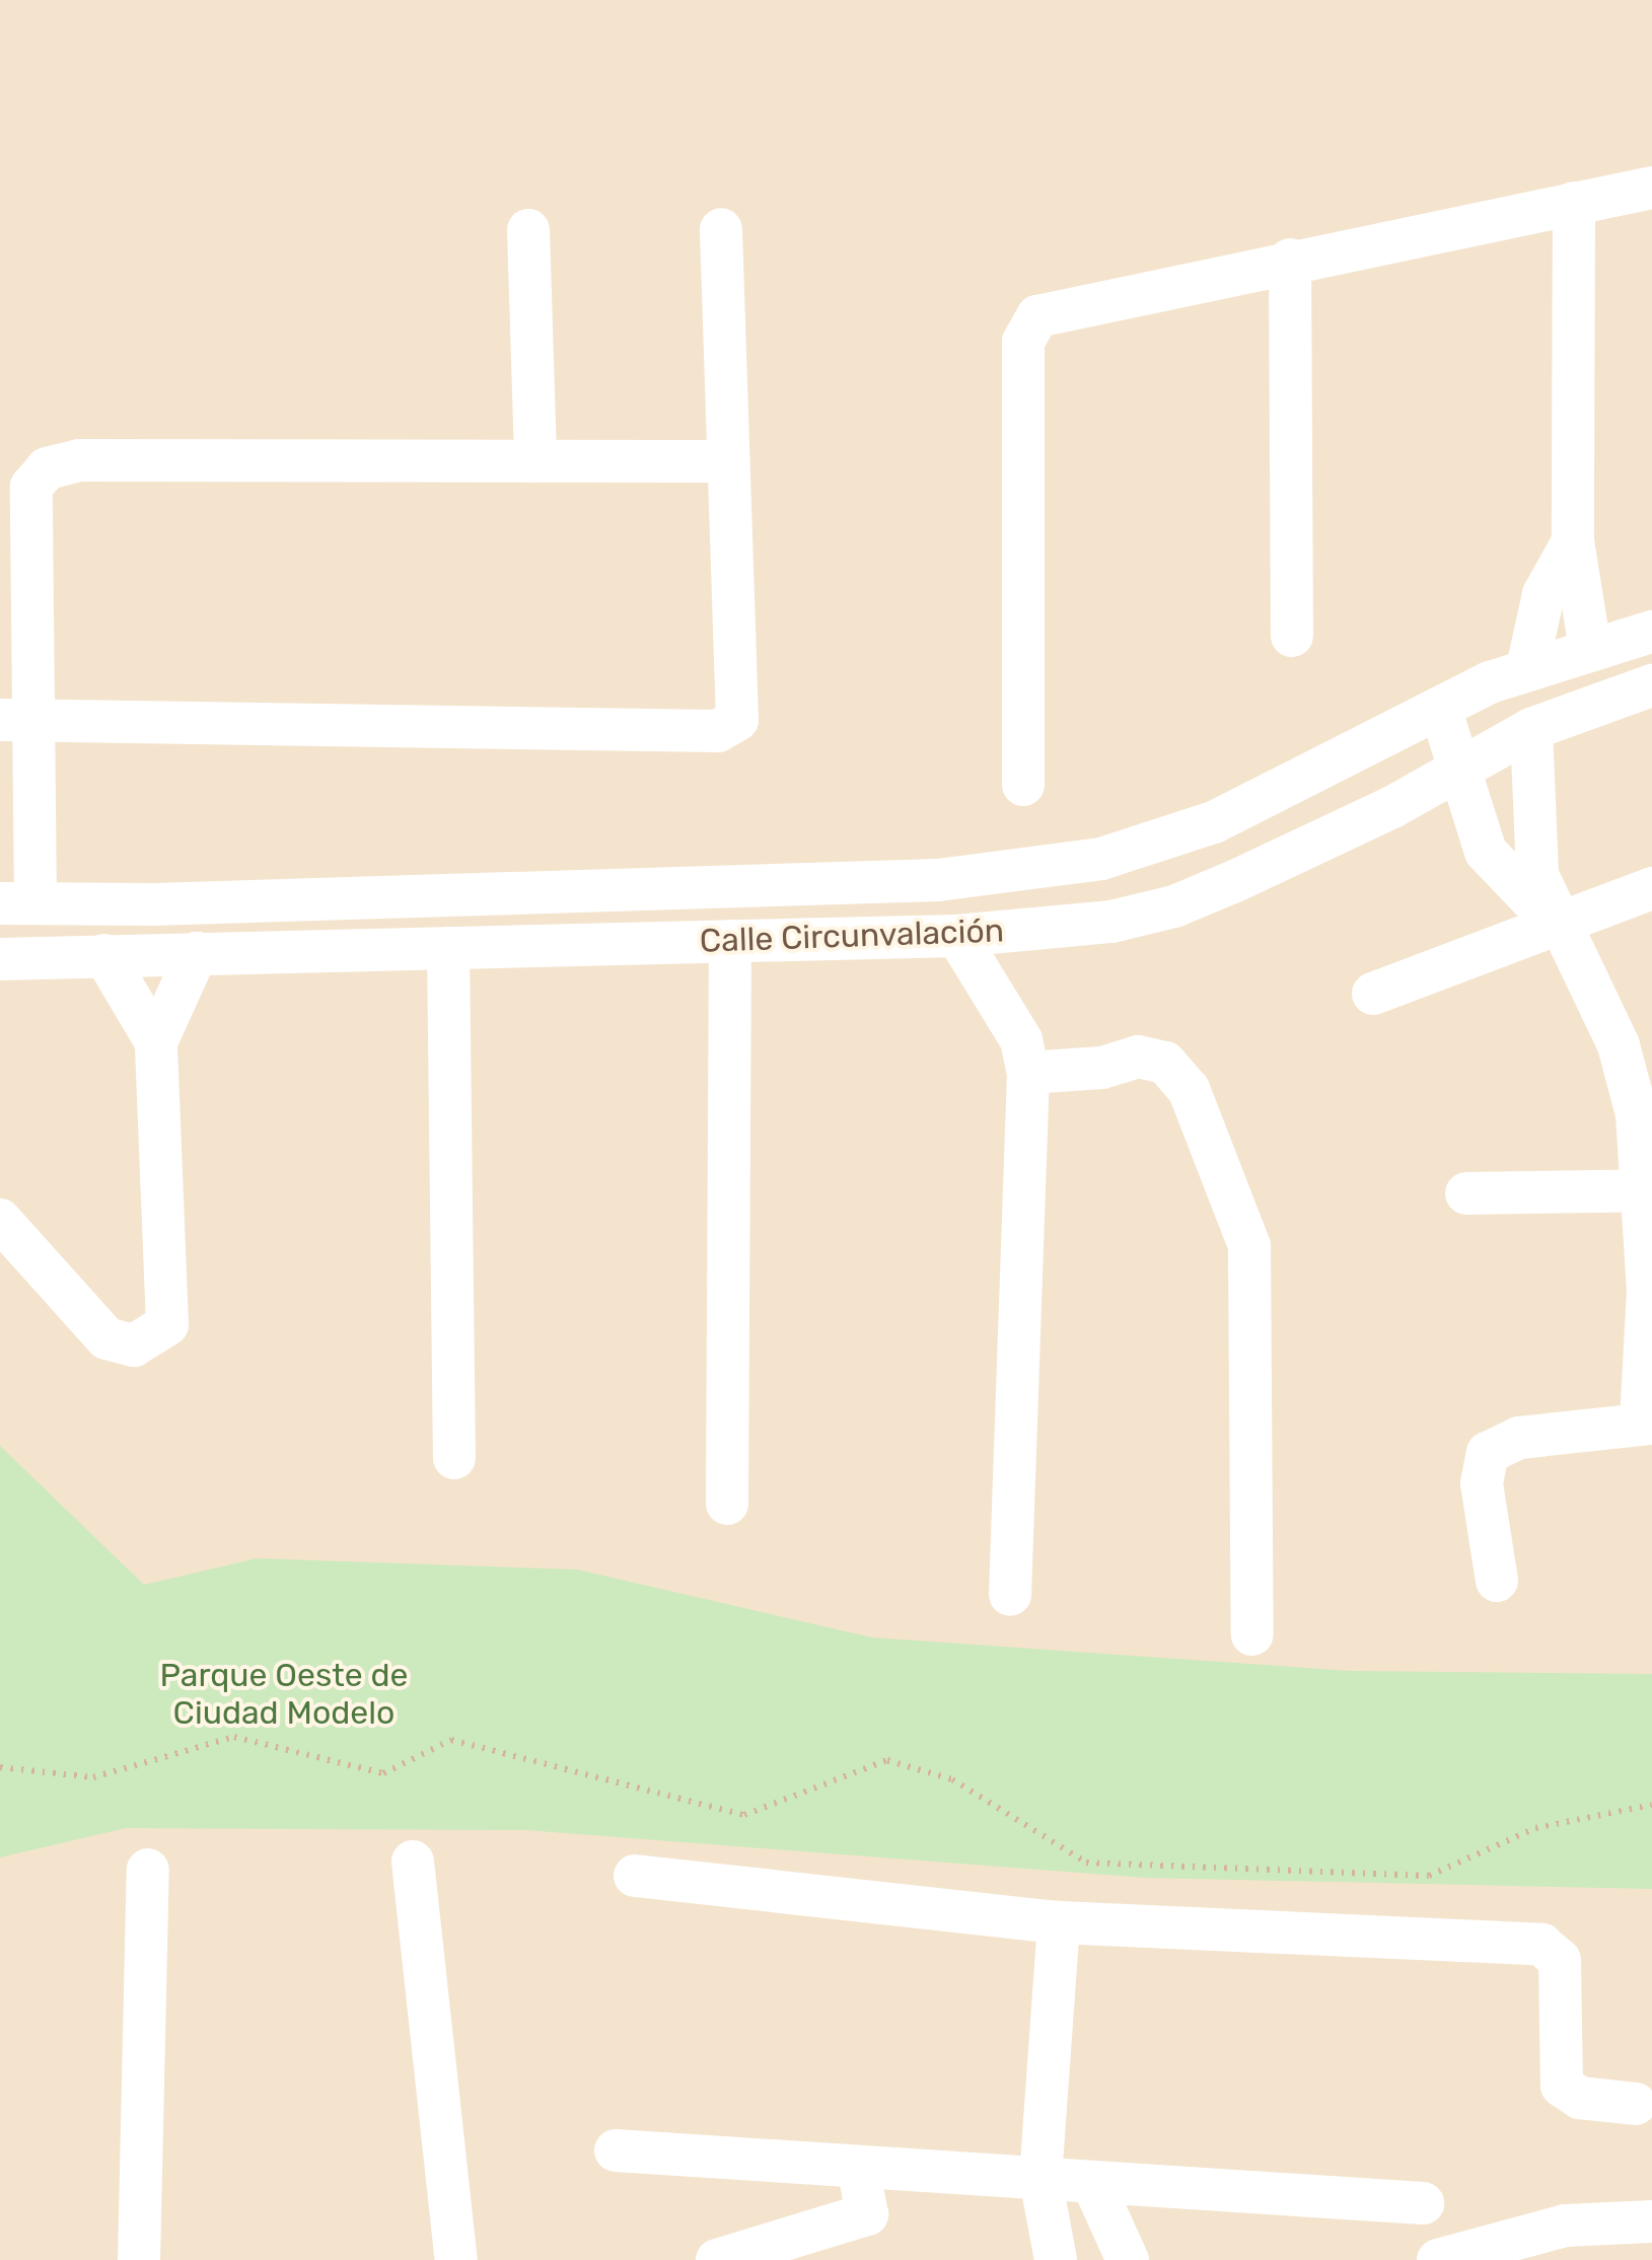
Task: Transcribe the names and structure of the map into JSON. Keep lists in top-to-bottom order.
{
  "streets": {
    "street": ["Calle Circunvalación"]
  },
  "parks": ["Parque Oeste de Ciudad Modelo"]
}
